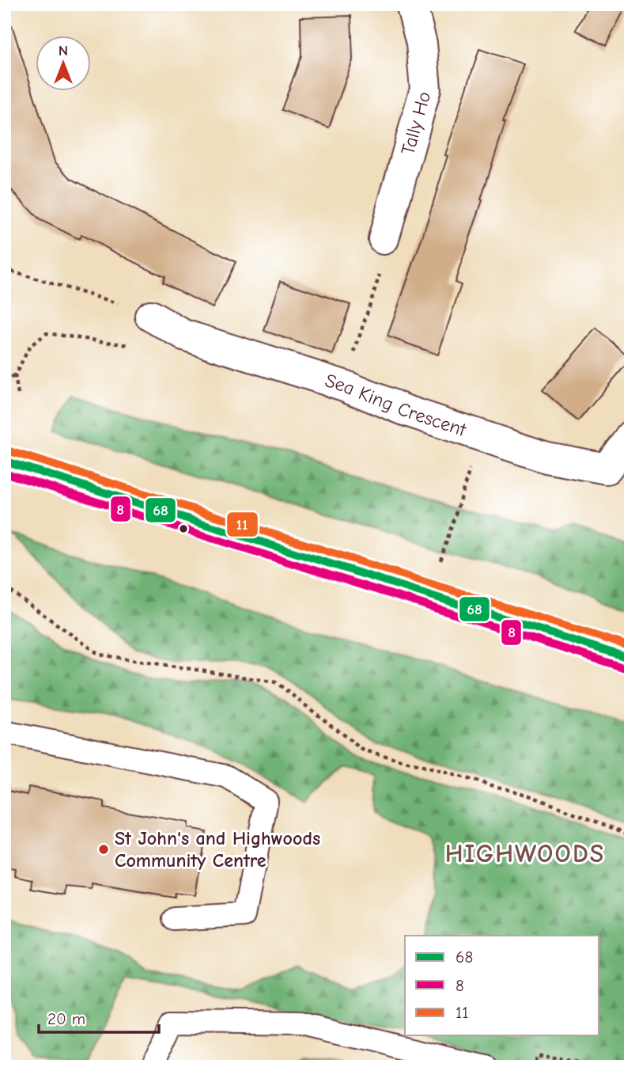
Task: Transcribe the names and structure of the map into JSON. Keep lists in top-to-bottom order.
{
  "streets": {
    "street": ["Tally Ho", "Sea King Crescent"]
  },
  "districts": ["HIGHWOODS"],
  "places": ["St John's and Highwoods Community Centre"],
  "lines": ["transit line 11", "transit line 68", "transit line 8"],
  "legend": ["68", "8", "11"],
  "scale_bar": "20 m",
  "north": "top"
}
